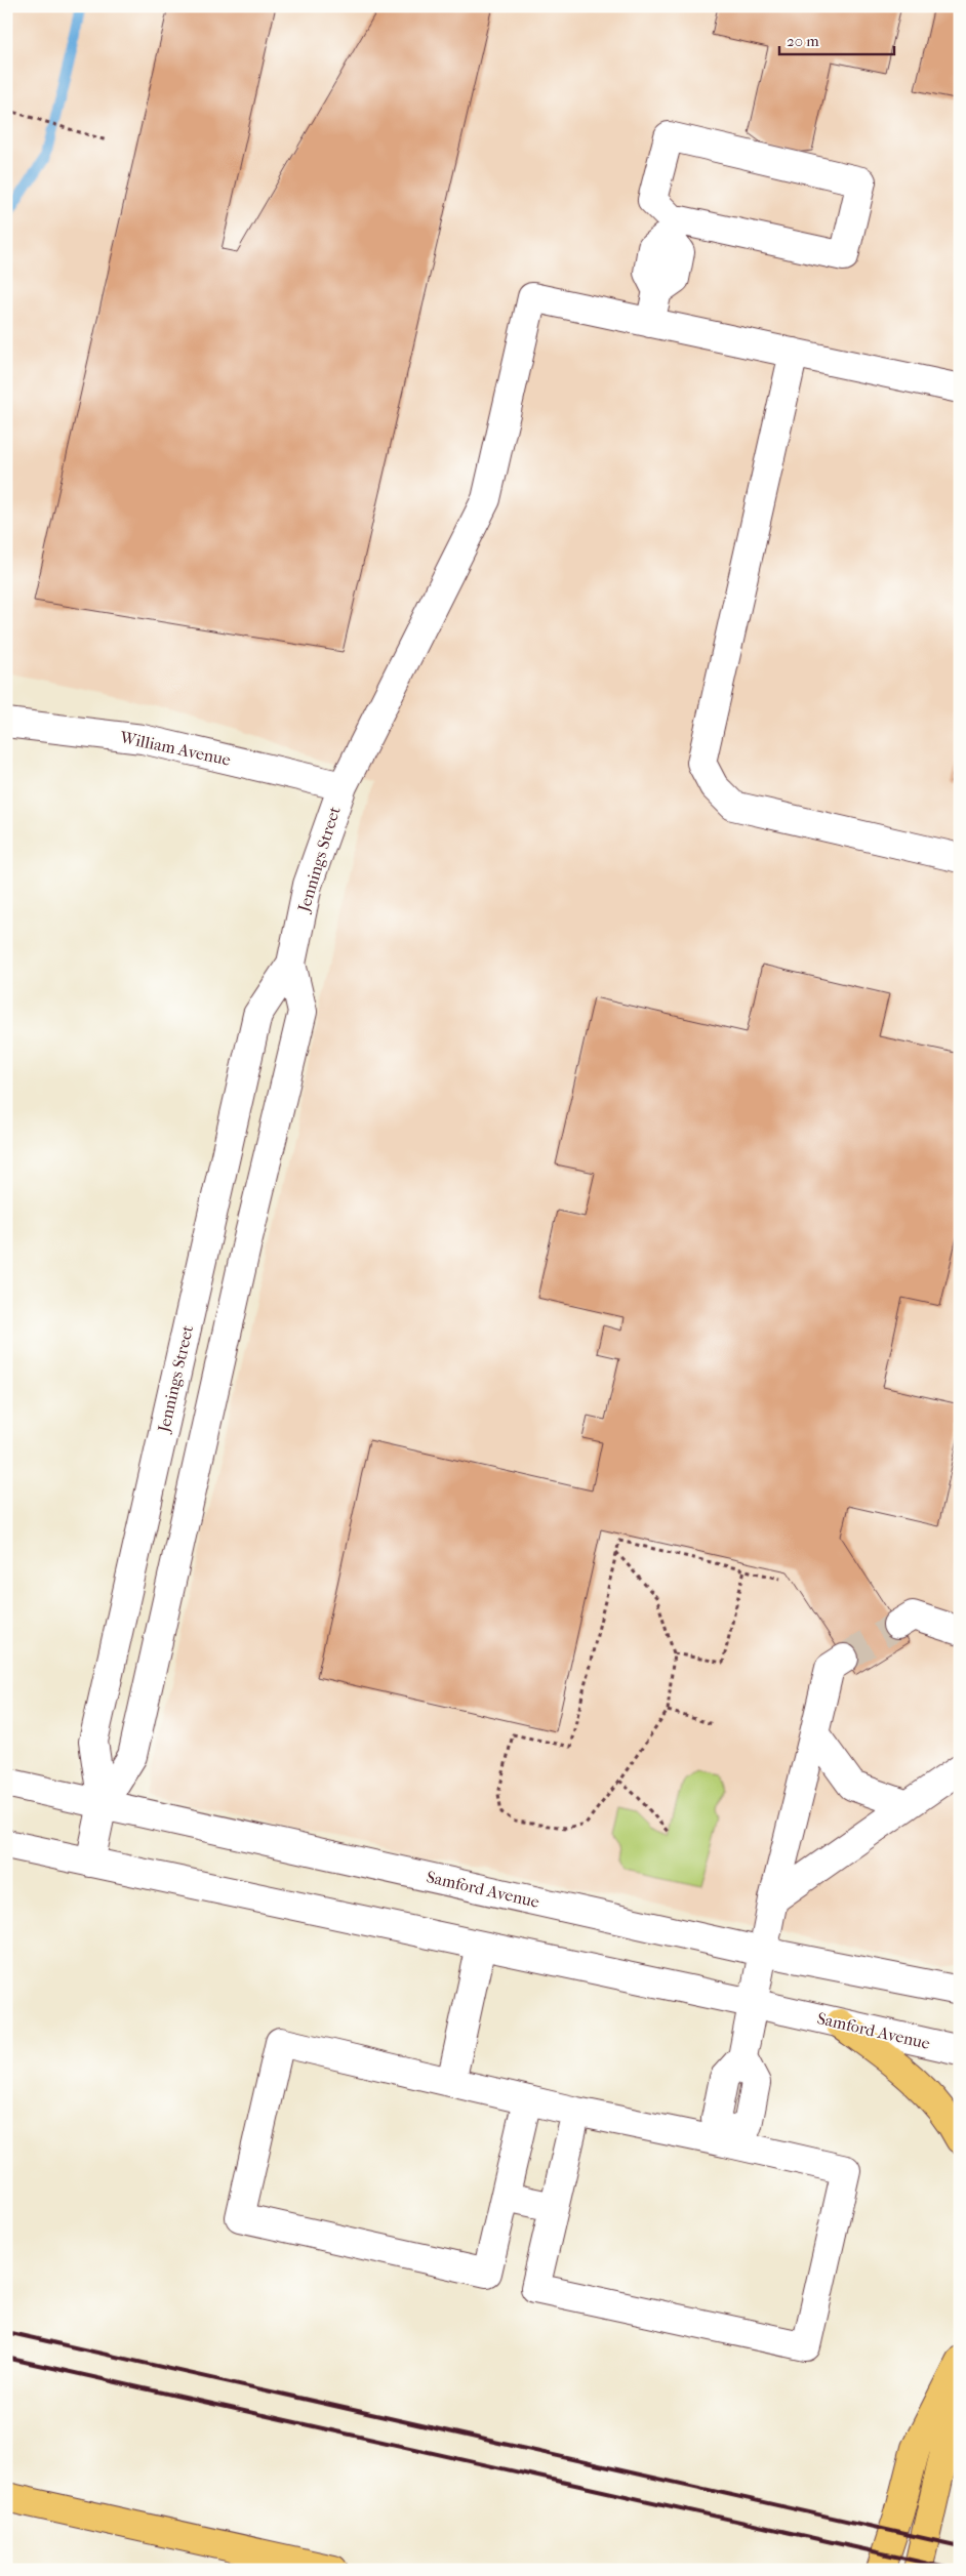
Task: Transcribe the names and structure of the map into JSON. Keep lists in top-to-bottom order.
{
  "streets": {
    "street": ["William Avenue", "Jennings Street", "Samford Avenue"]
  },
  "crossings": [
    ["William Avenue", "Jennings Street"],
    ["Jennings Street", "Samford Avenue"]
  ],
  "scale_bar": "20 m"
}
